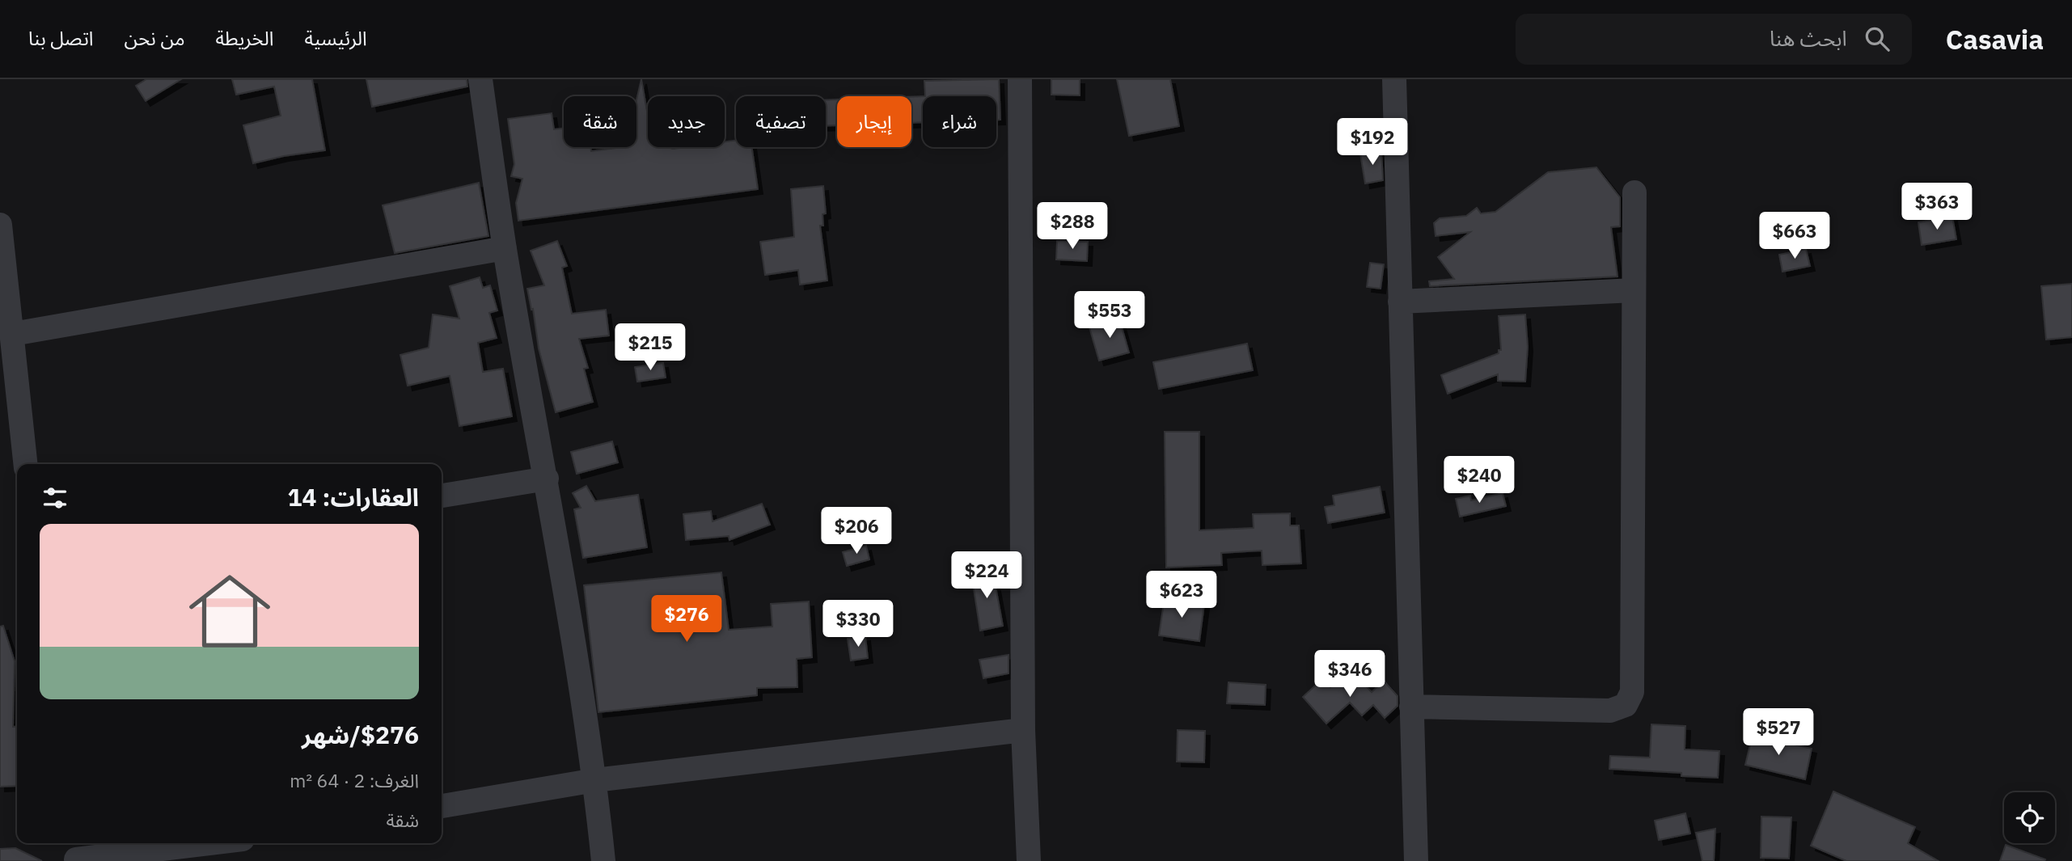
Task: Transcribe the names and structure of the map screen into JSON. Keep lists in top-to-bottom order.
{
  "page": {
    "header": "Casavia",
    "search": "ابحث هنا",
    "nav": [
      "الرئيسية",
      "الخريطة",
      "من نحن",
      "اتصل بنا"
    ],
    "chip": [
      "شراء",
      "إيجار",
      "تصفية",
      "جديد",
      "شقة"
    ],
    "price": [
      "$192",
      "$363",
      "$288",
      "$663",
      "$553",
      "$215",
      "$240",
      "$206",
      "$224",
      "$623",
      "$276",
      "$330",
      "$346",
      "$527"
    ],
    "heading": "العقارات: 14",
    "list": [
      {
        "name": "$276/شهر",
        "note": "الغرف: 2 · 64 m² · شقة"
      }
    ]
  }
}
